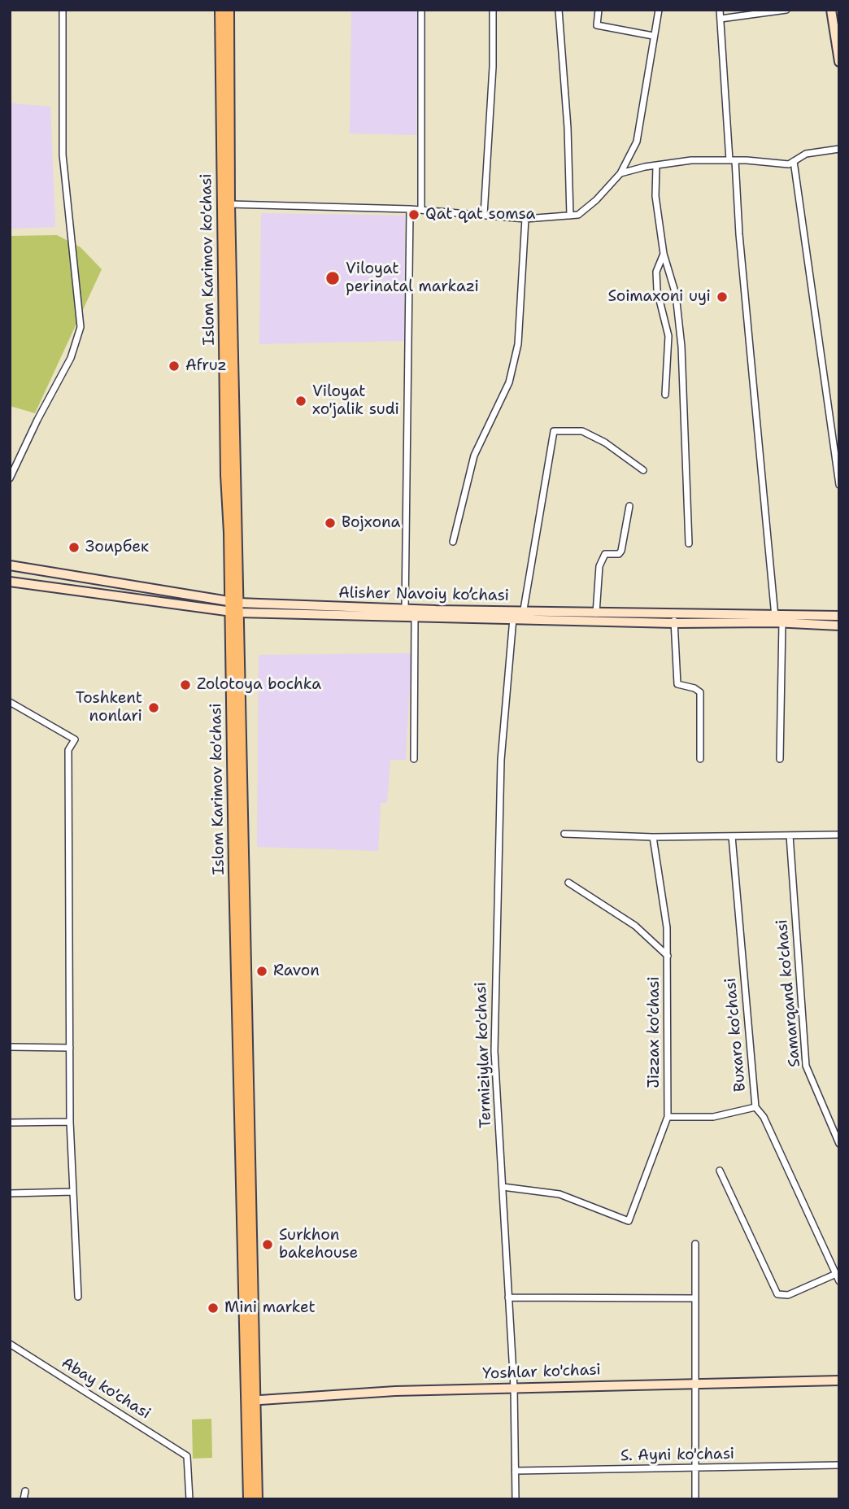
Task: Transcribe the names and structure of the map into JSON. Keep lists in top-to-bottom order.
{
  "streets": {
    "main road": ["Islom Karimov ko'chasi", "Alisher Navoiy ko’chasi", "Yoshlar ko'chasi"],
    "street": [
      "Samarqand ko'chasi",
      "Jizzax ko'chasi",
      "Buxaro ko'chasi",
      "Termiziylar ko'chasi",
      "Abay ko'chasi",
      "S. Ayni ko'chasi"
    ]
  },
  "crossings": [
    ["Islom Karimov ko'chasi", "Alisher Navoiy ko’chasi"],
    ["Islom Karimov ko'chasi", "Yoshlar ko'chasi"],
    ["Alisher Navoiy ko’chasi", "Termiziylar ko'chasi"],
    ["Jizzax ko'chasi", "Termiziylar ko'chasi"],
    ["Termiziylar ko'chasi", "Yoshlar ko'chasi"],
    ["Termiziylar ko'chasi", "S. Ayni ko'chasi"]
  ],
  "places": [
    "Qat qat somsa",
    "Viloyat perinatal markazi",
    "Soimaxoni uyi",
    "Afruz",
    "Viloyat xo'jalik sudi",
    "Bojxona",
    "Зоирбек",
    "Zolotoya bochka",
    "Toshkent nonlari",
    "Ravon",
    "Surkhon bakehouse",
    "Mini market"
  ]
}
